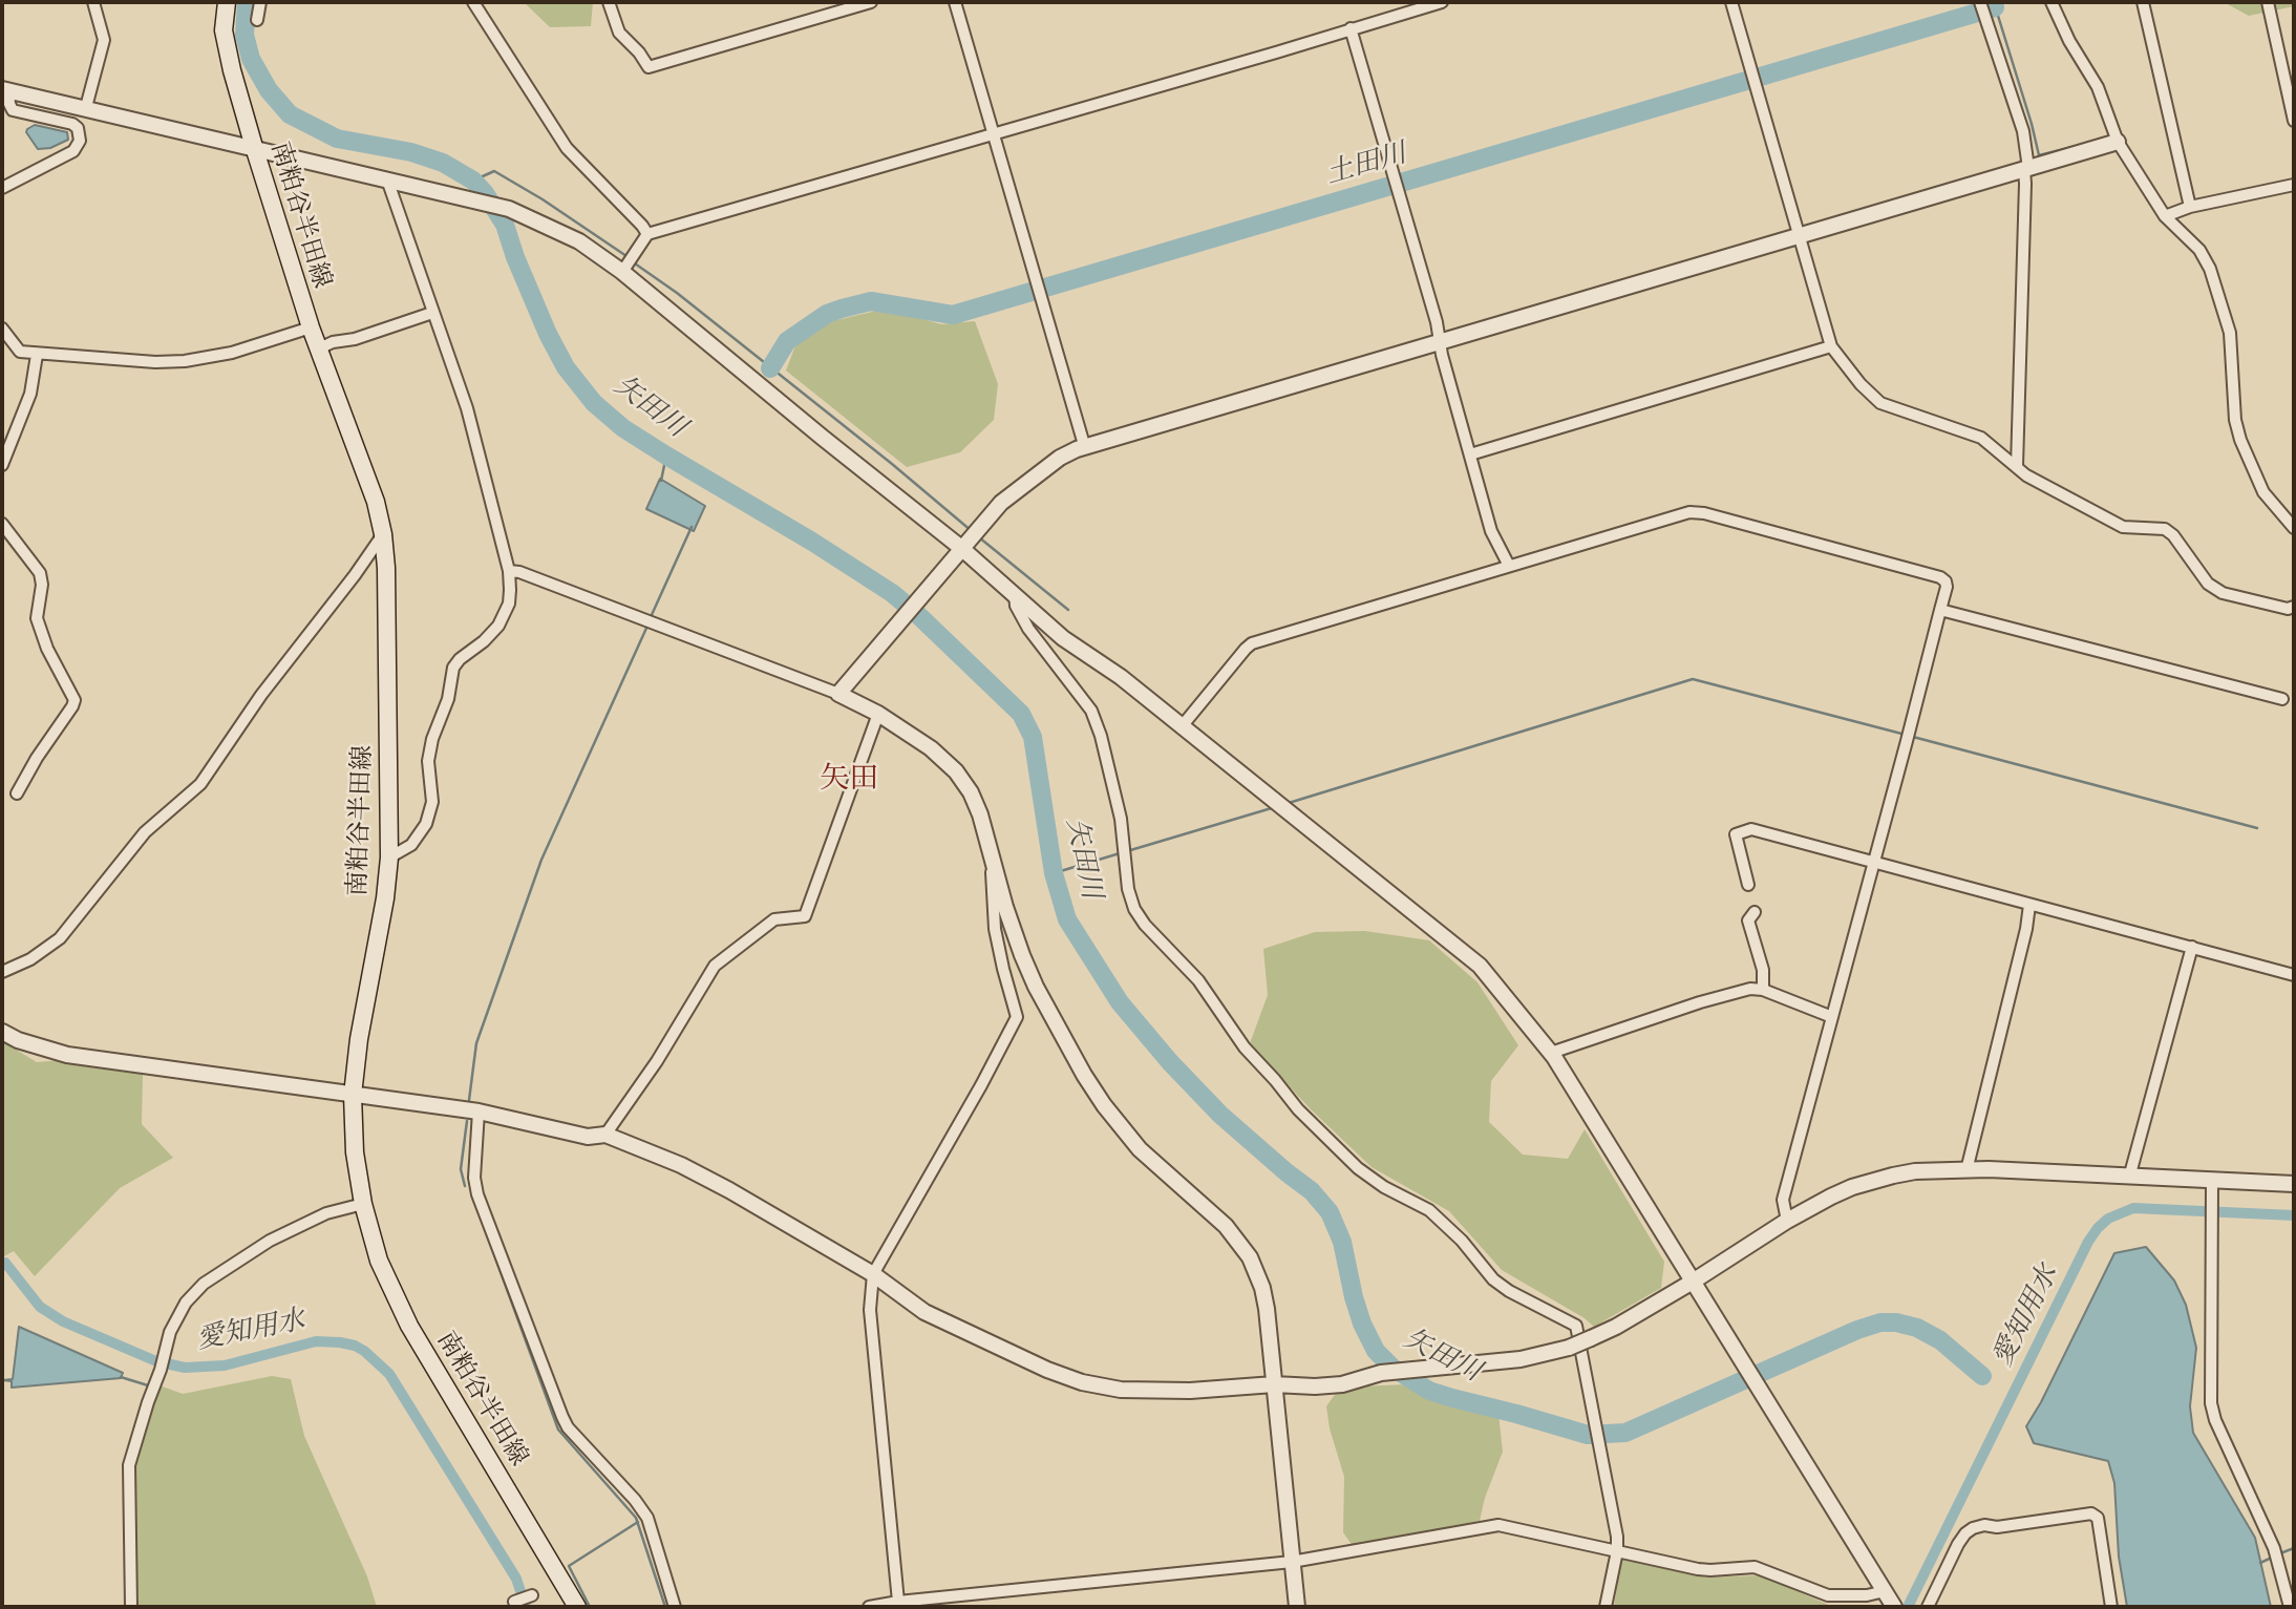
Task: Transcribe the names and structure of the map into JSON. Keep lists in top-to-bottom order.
{
  "streets": {
    "main road": ["南粕谷半田線"]
  },
  "districts": ["矢田"],
  "water": ["土田川", "矢田川", "愛知用水"]
}
